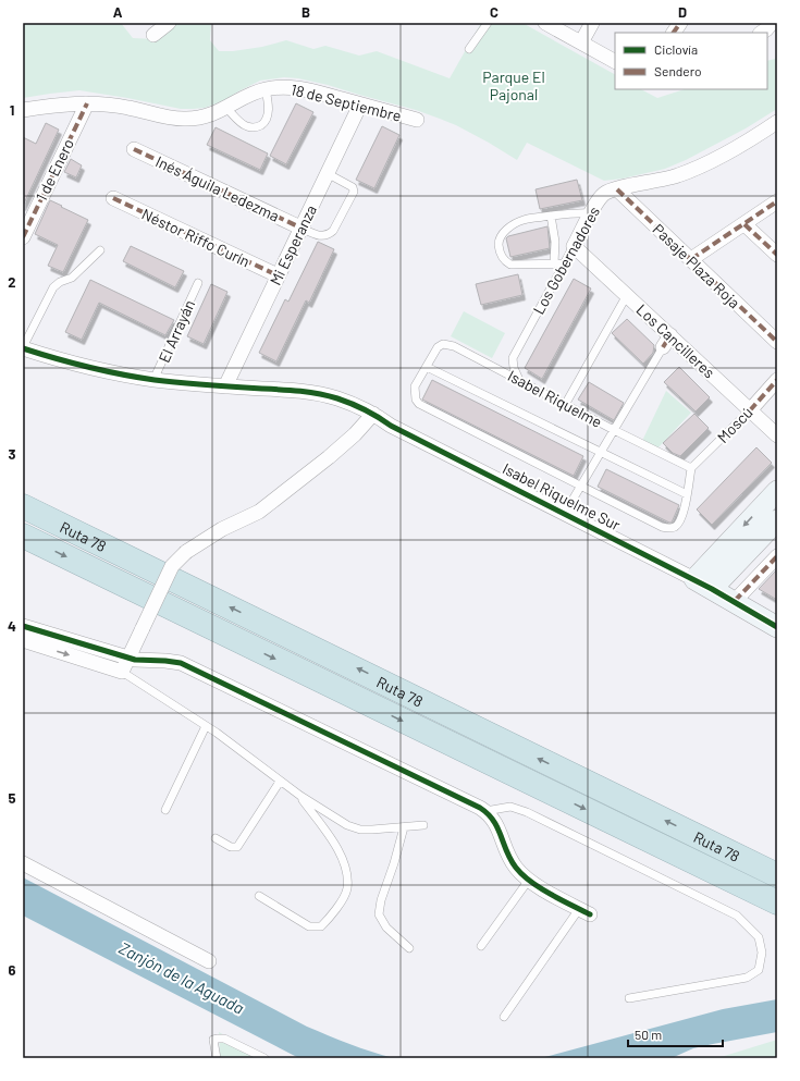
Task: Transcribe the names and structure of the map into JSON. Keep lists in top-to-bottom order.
{
  "streets": {
    "highway": ["Ruta 78"],
    "street": [
      "18 de Septiembre",
      "1 de Enero",
      "Inés Águila Ledezma",
      "Néstor Riffo Curín",
      "Mi Esperanza",
      "Los Gobernadores",
      "Pasaje Plaza Roja",
      "Los Cancilleres",
      "Moscú",
      "Isabel Riquelme Sur"
    ],
    "lane": ["El Arrayán", "Isabel Riquelme"]
  },
  "crossings": [
    ["18 de Septiembre", "1 de Enero"],
    ["18 de Septiembre", "Mi Esperanza"],
    ["Inés Águila Ledezma", "Mi Esperanza"],
    ["Néstor Riffo Curín", "Mi Esperanza"],
    ["Mi Esperanza", "Isabel Riquelme Sur"],
    ["Los Gobernadores", "Pasaje Plaza Roja"],
    ["Los Gobernadores", "Los Cancilleres"],
    ["Los Gobernadores", "Isabel Riquelme"],
    ["El Arrayán", "Isabel Riquelme Sur"],
    ["Los Cancilleres", "Isabel Riquelme"],
    ["Los Cancilleres", "Moscú"],
    ["Isabel Riquelme", "Moscú"],
    ["Isabel Riquelme", "Isabel Riquelme Sur"]
  ],
  "water": ["Zanjón de la Aguada"],
  "parks": ["Parque El Pajonal"],
  "legend": ["Ciclovía", "Sendero"],
  "scale_bar": "50 m",
  "grid": {
    "columns": [
      "A",
      "B",
      "C",
      "D"
    ],
    "rows": [
      "1",
      "2",
      "3",
      "4",
      "5",
      "6"
    ]
  }
}
